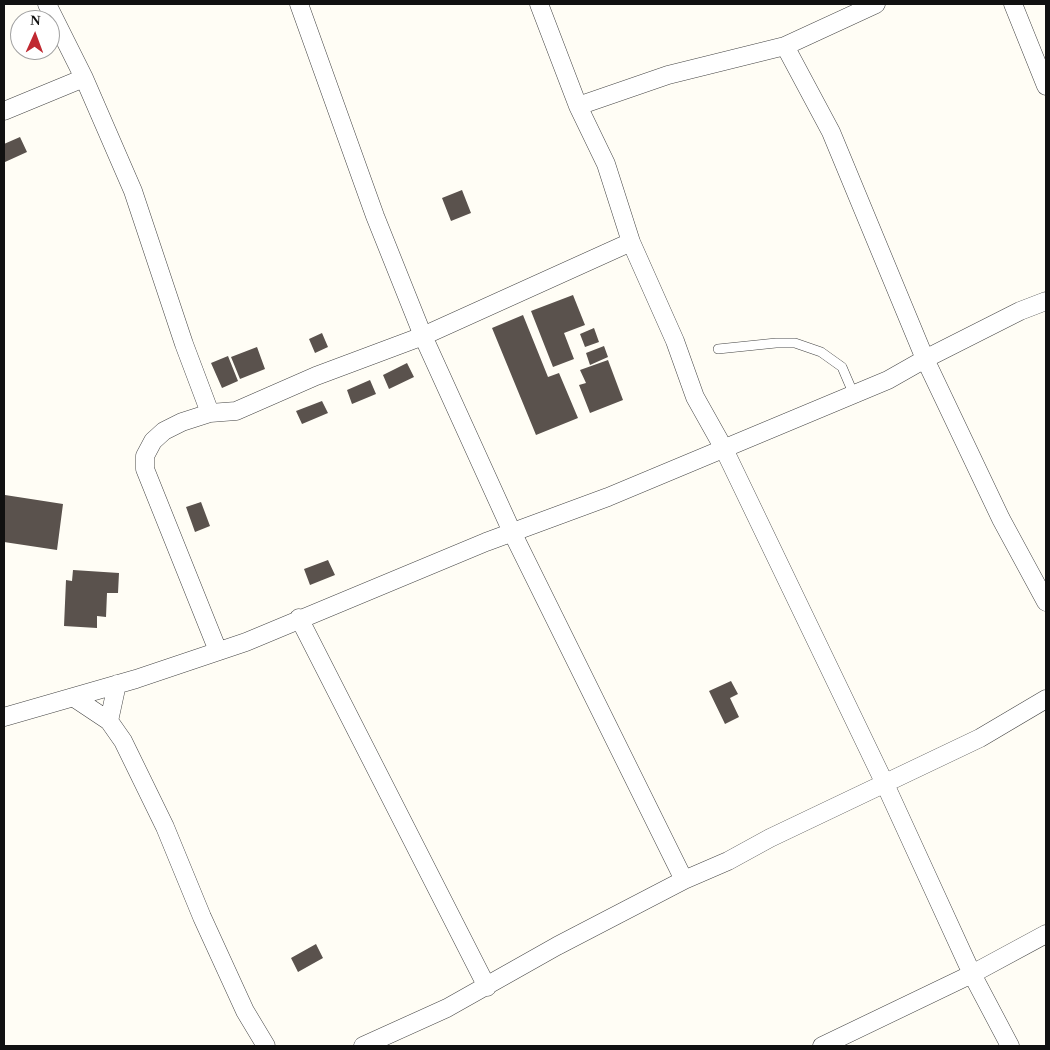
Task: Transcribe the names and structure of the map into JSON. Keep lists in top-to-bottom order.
{
  "north": "top"
}
